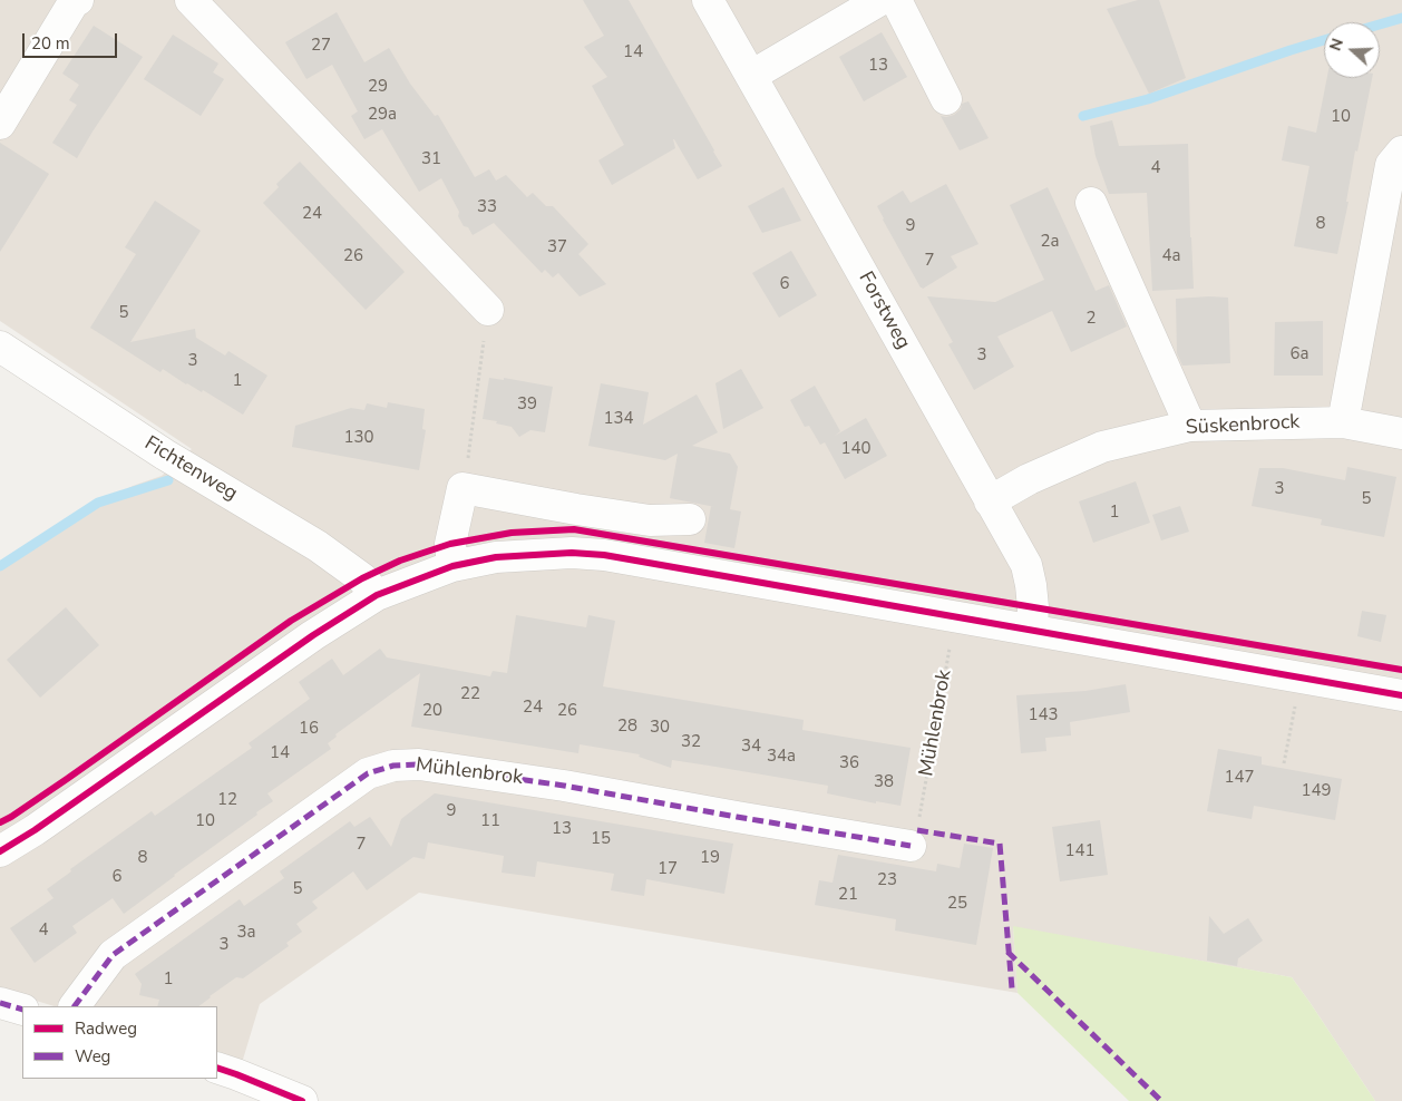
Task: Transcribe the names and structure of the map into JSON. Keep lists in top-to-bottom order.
{
  "streets": {
    "street": [
      "Forstweg",
      "Süskenbrock",
      "Fichtenweg",
      "Mühlenbrok"
    ]
  },
  "crossings": [
    ["Forstweg", "Süskenbrock"]
  ],
  "house_numbers": [
    "27",
    "14",
    "13",
    "29",
    "29a",
    "10",
    "31",
    "4",
    "33",
    "24",
    "8",
    "9",
    "2a",
    "37",
    "26",
    "4a",
    "7",
    "6",
    "5",
    "2",
    "6a",
    "3",
    "3",
    "1",
    "39",
    "134",
    "130",
    "140",
    "3",
    "5",
    "1",
    "22",
    "24",
    "20",
    "26",
    "143",
    "28",
    "30",
    "16",
    "32",
    "34",
    "14",
    "34a",
    "36",
    "147",
    "38",
    "149",
    "12",
    "9",
    "10",
    "11",
    "13",
    "15",
    "7",
    "141",
    "8",
    "19",
    "17",
    "6",
    "23",
    "5",
    "21",
    "25",
    "4",
    "3a",
    "3",
    "1"
  ],
  "legend": ["Radweg", "Weg"],
  "scale_bar": "20 m",
  "north": "left"
}
